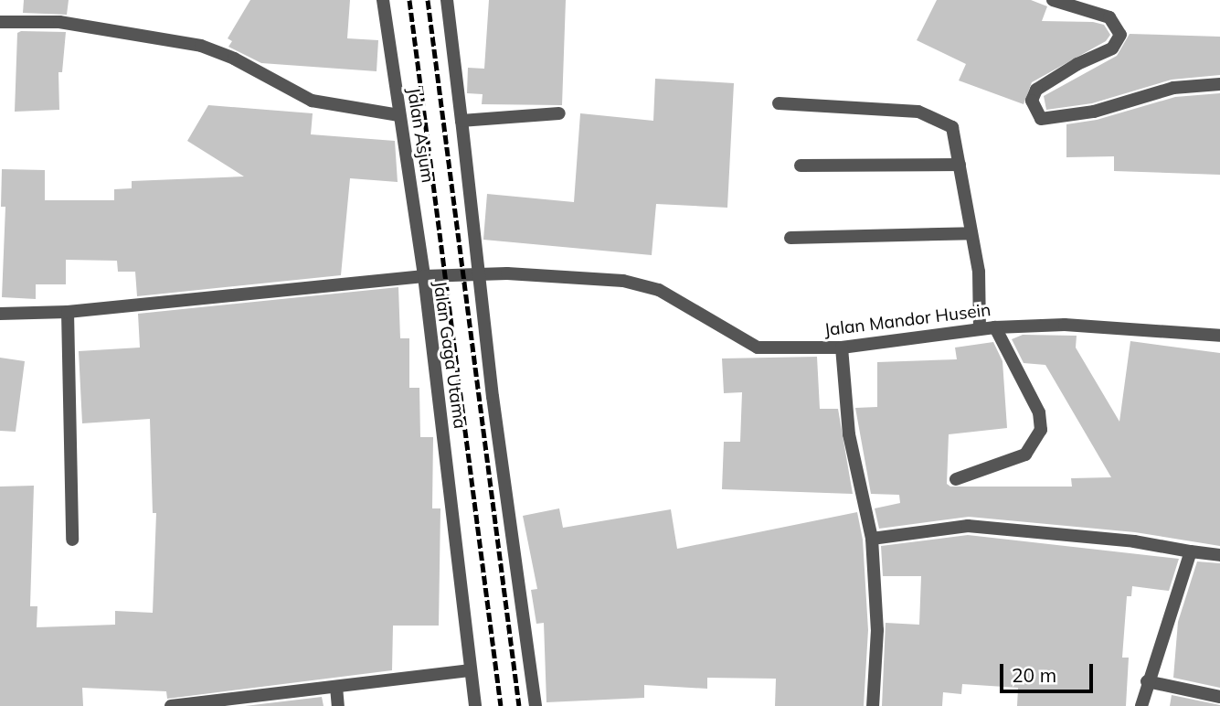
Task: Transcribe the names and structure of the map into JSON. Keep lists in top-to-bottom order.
{
  "streets": {
    "street": ["Jalan Asjum", "Jalan Mandor Husein", "Jalan Gaga Utama"]
  },
  "crossings": [
    ["Jalan Asjum", "Jalan Mandor Husein"],
    ["Jalan Asjum", "Jalan Gaga Utama"],
    ["Jalan Mandor Husein", "Jalan Gaga Utama"]
  ],
  "scale_bar": "20 m"
}
